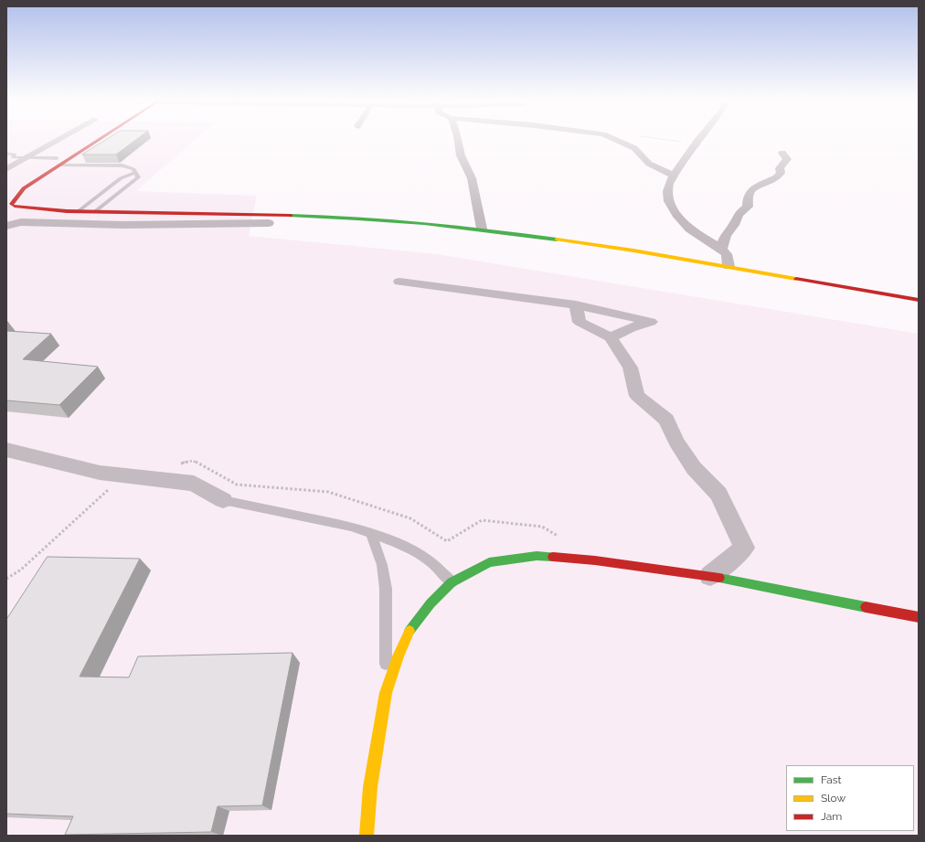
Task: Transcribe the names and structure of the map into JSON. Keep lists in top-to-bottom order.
{
  "legend": ["Fast", "Slow", "Jam"]
}
